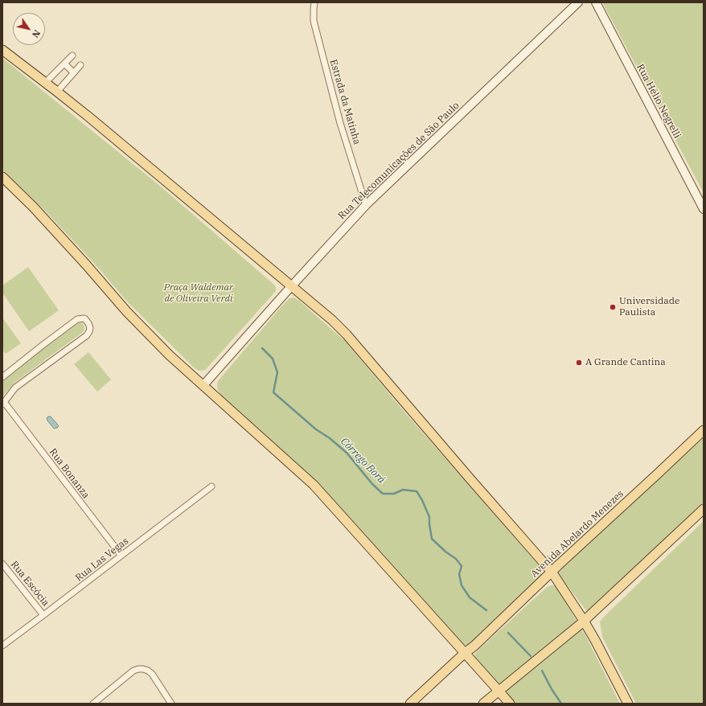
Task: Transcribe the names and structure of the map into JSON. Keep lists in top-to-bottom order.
{
  "streets": {
    "main road": ["Avenida Abelardo Menezes"],
    "street": [
      "Rua Hélio Negrelli",
      "Estrada da Matinha",
      "Rua Telecomunicações de São Paulo",
      "Rua Bonanza",
      "Rua Las Vegas",
      "Rua Escócia"
    ]
  },
  "crossings": [
    ["Estrada da Matinha", "Rua Telecomunicações de São Paulo"],
    ["Rua Bonanza", "Rua Las Vegas"],
    ["Rua Las Vegas", "Rua Escócia"]
  ],
  "water": ["Córrego Borá"],
  "parks": ["Praça Waldemar de Oliveira Verdi"],
  "places": ["Universidade Paulista", "A Grande Cantina"],
  "north": "bottom right"
}
